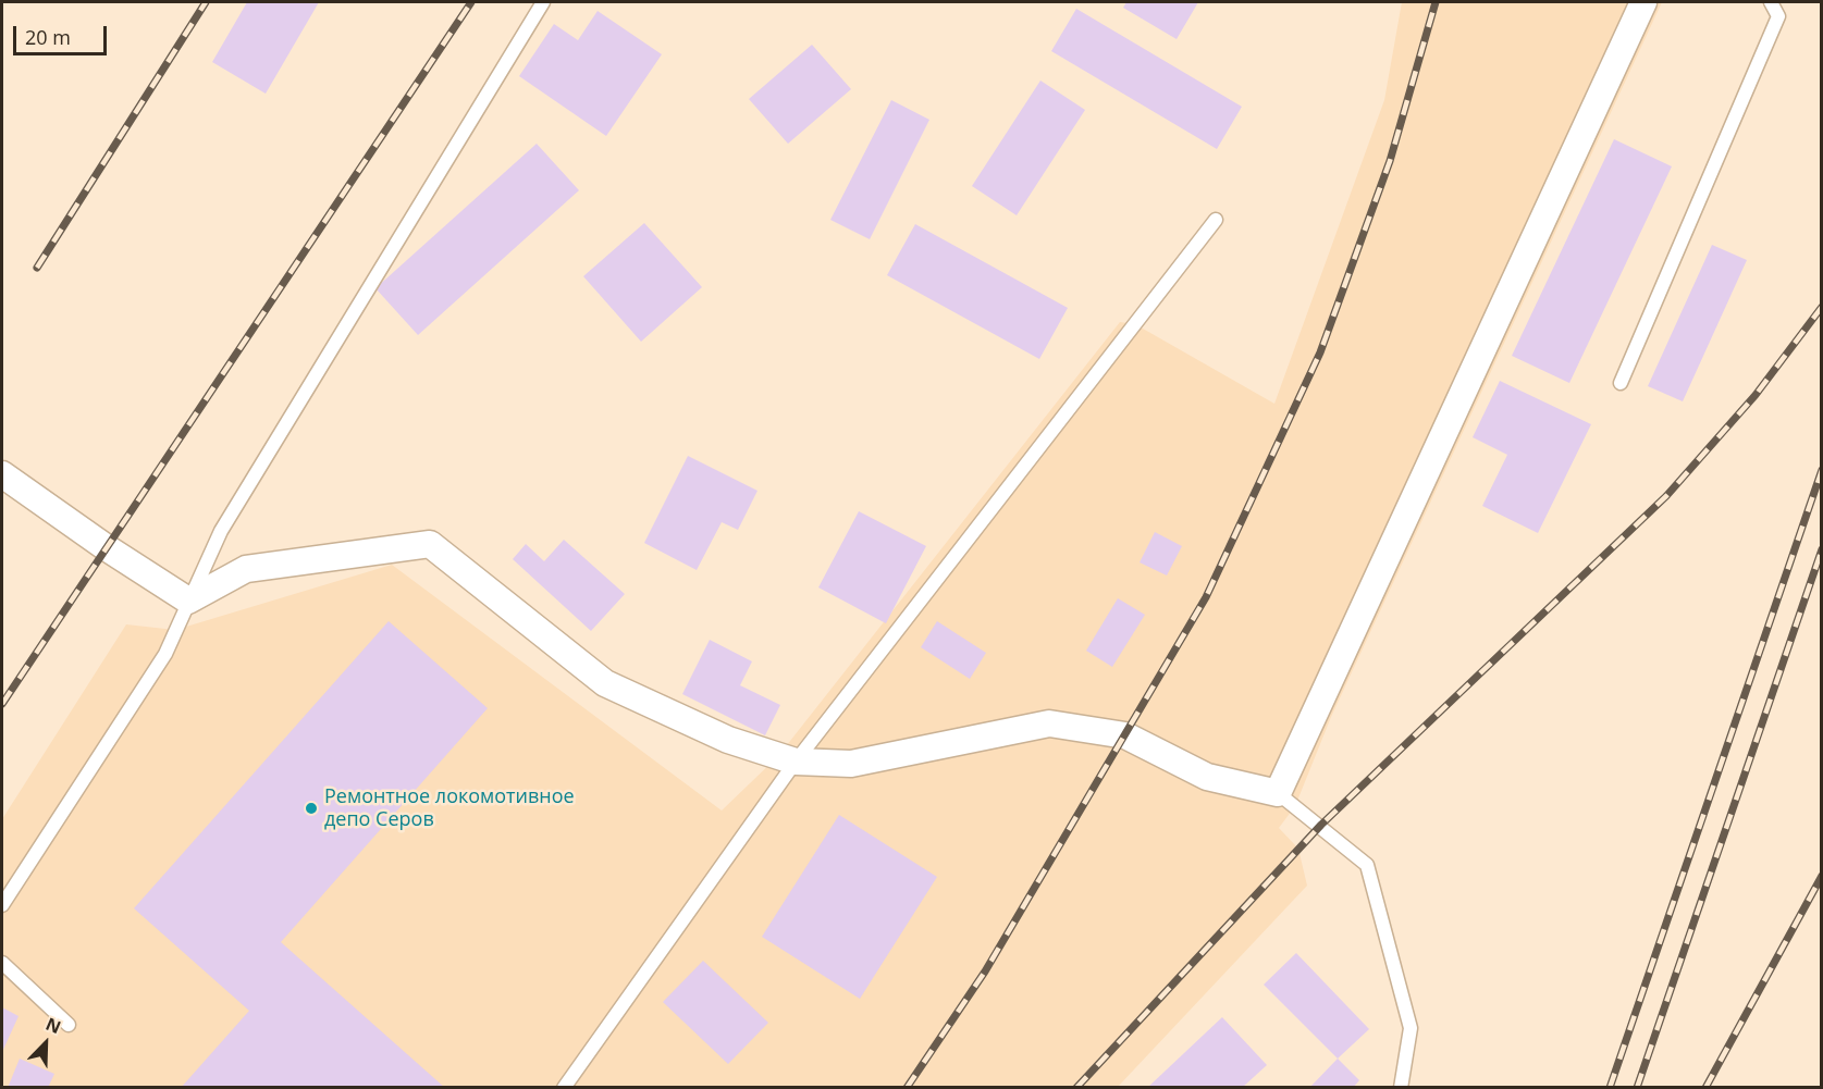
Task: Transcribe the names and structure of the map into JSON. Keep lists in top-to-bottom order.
{
  "places": ["Ремонтное локомотивное депо Серов"],
  "scale_bar": "20 m",
  "north": "top right"
}
